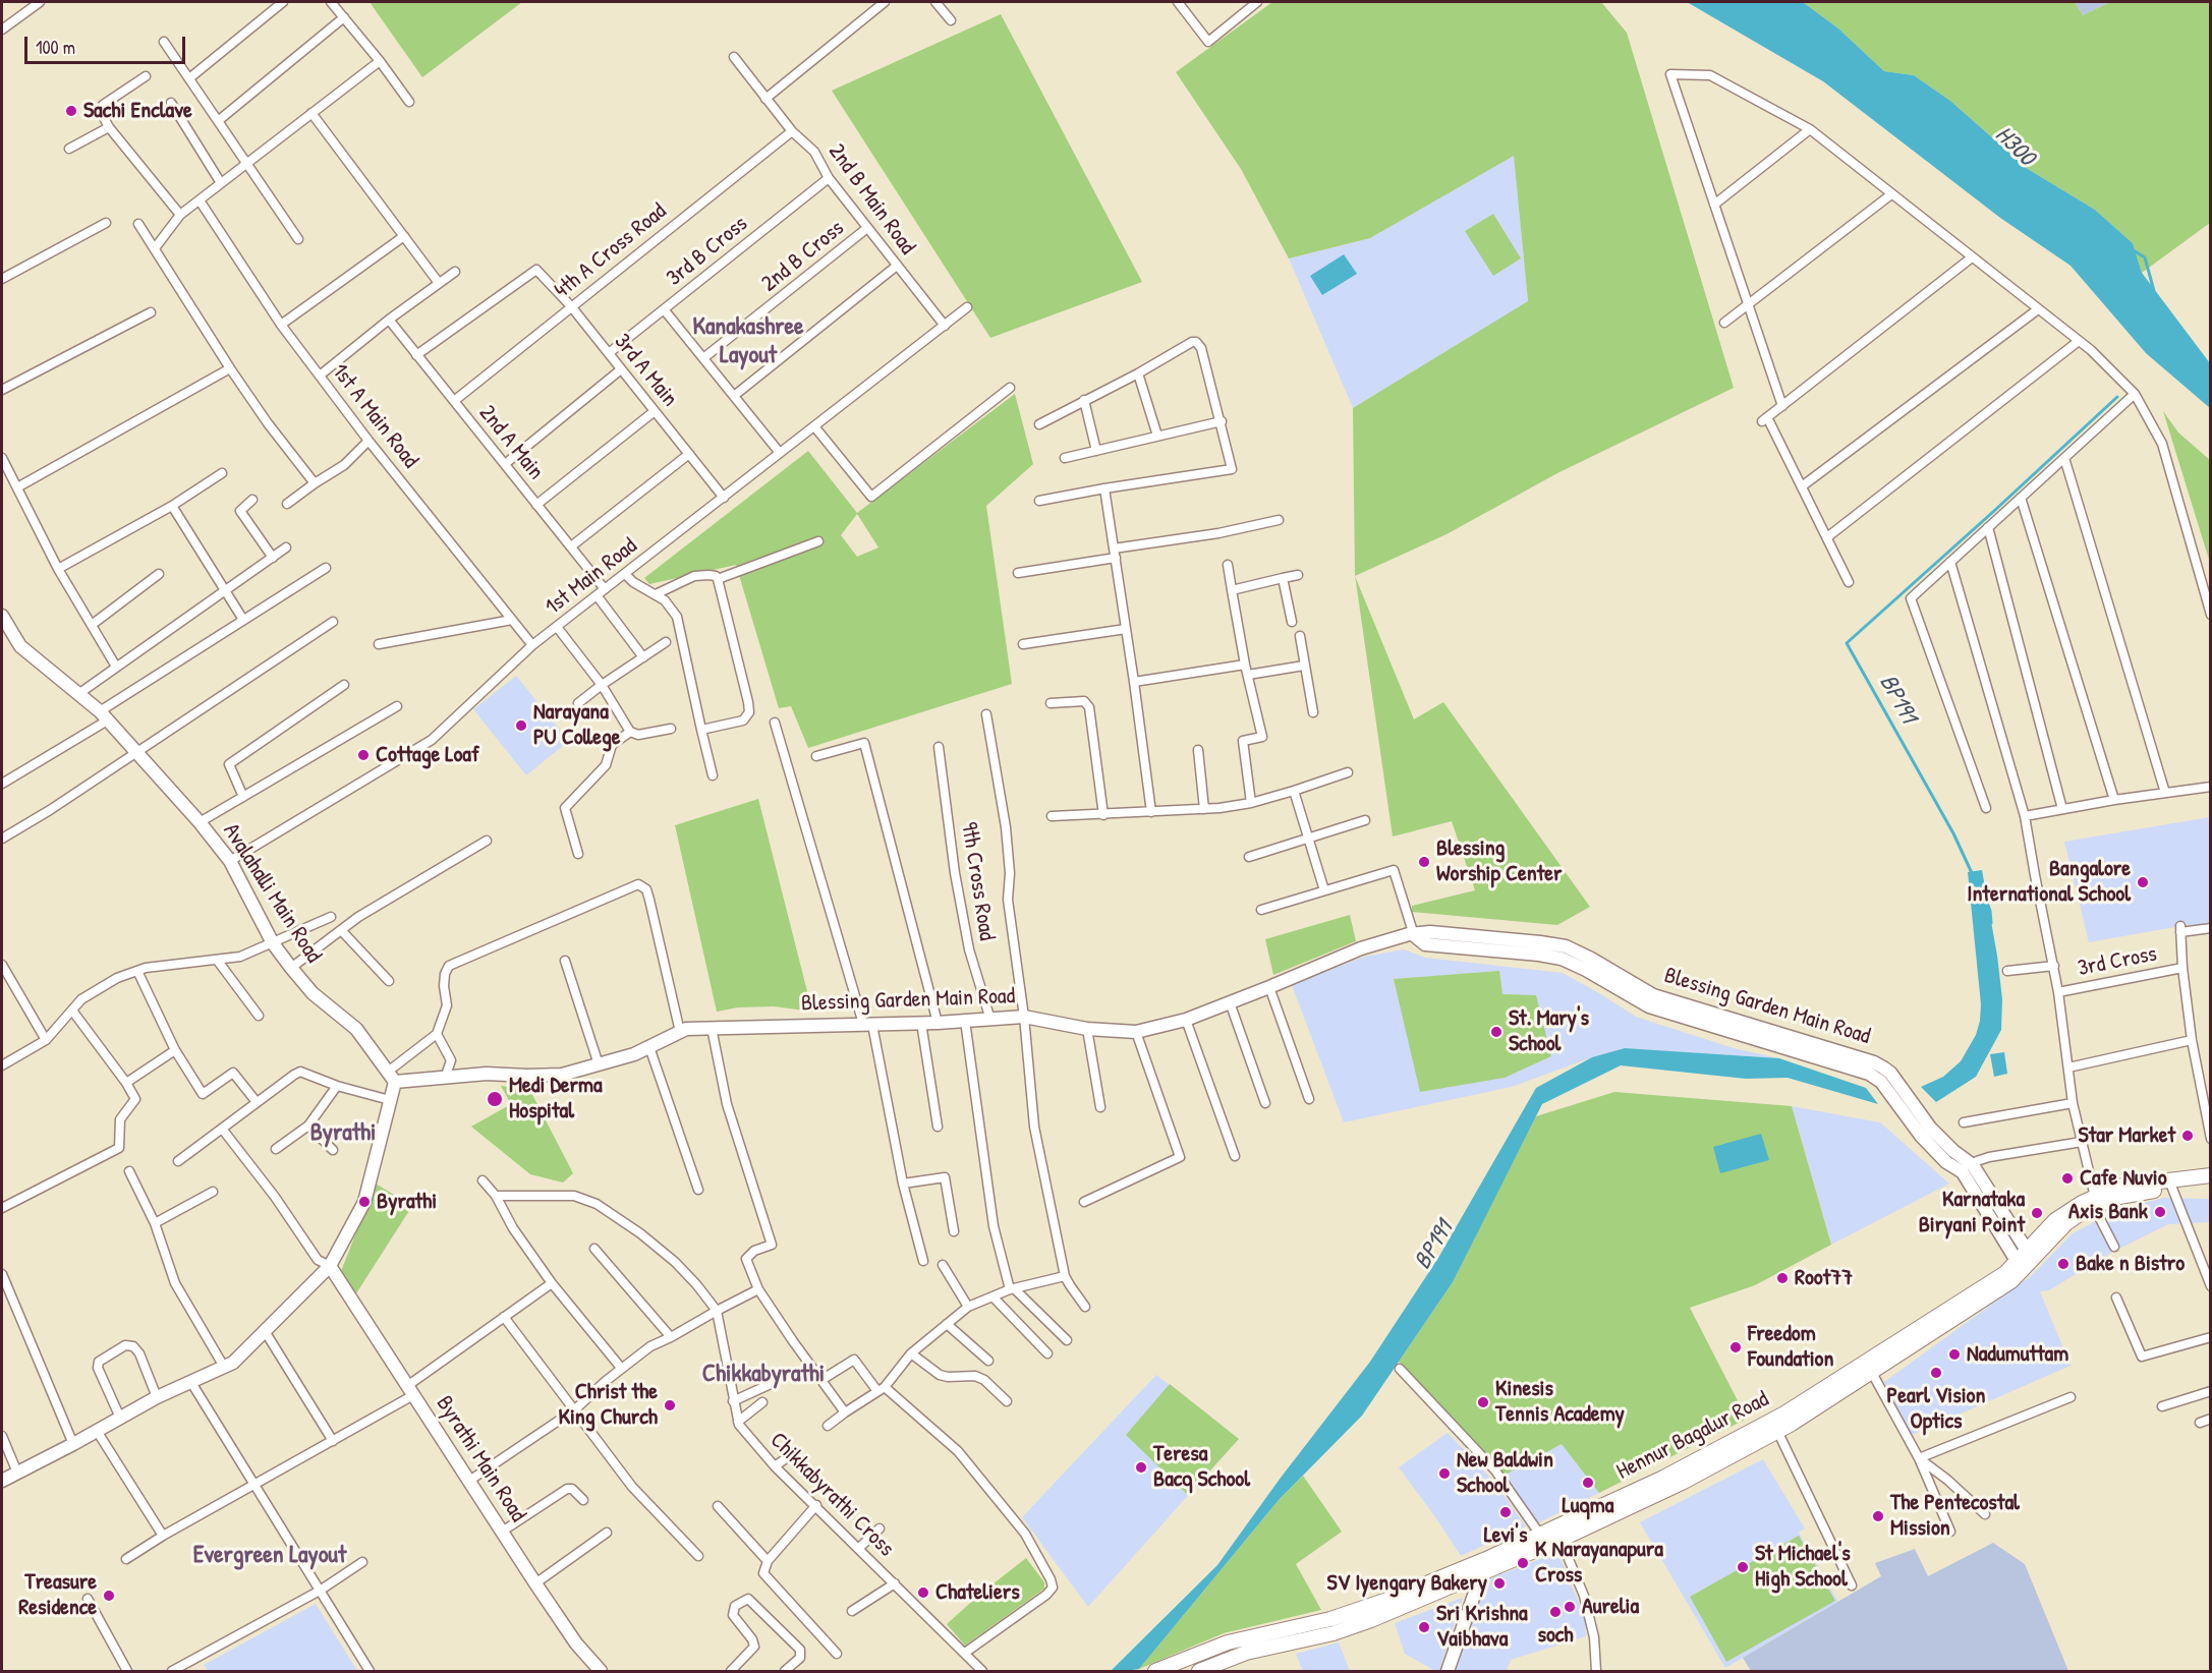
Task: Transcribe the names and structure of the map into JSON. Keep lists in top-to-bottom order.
{
  "streets": {
    "main road": [
      "Avalahalli Main Road",
      "Blessing Garden Main Road",
      "Hennur Bagalur Road",
      "Byrathi Main Road"
    ],
    "street": [
      "2nd B Main Road",
      "4th A Cross Road",
      "3rd B Cross",
      "2nd B Cross",
      "3rd A Main",
      "1st A Main Road",
      "2nd A Main",
      "1st Main Road",
      "9th Cross Road",
      "3rd Cross",
      "Chikkabyrathi Cross"
    ]
  },
  "crossings": [
    ["2nd B Main Road", "4th A Cross Road"],
    ["2nd B Main Road", "3rd B Cross"],
    ["2nd B Main Road", "2nd B Cross"],
    ["2nd B Main Road", "1st Main Road"],
    ["4th A Cross Road", "3rd A Main"],
    ["4th A Cross Road", "2nd A Main"],
    ["3rd B Cross", "3rd A Main"],
    ["3rd A Main", "2nd A Main"],
    ["3rd A Main", "1st Main Road"],
    ["1st A Main Road", "1st Main Road"],
    ["2nd A Main", "1st Main Road"],
    ["1st Main Road", "Avalahalli Main Road"],
    ["9th Cross Road", "Blessing Garden Main Road"],
    ["Avalahalli Main Road", "Blessing Garden Main Road"],
    ["Blessing Garden Main Road", "Hennur Bagalur Road"]
  ],
  "districts": [
    "Kanakashree Layout",
    "Byrathi",
    "Chikkabyrathi",
    "Evergreen Layout"
  ],
  "water": ["H300", "BP191"],
  "places": [
    "Sachi Enclave",
    "Narayana PU College",
    "Cottage Loaf",
    "Blessing Worship Center",
    "Bangalore International School",
    "St. Mary's School",
    "Medi Derma Hospital",
    "Star Market",
    "Cafe Nuvio",
    "Byrathi",
    "Axis Bank",
    "Karnataka Biryani Point",
    "Bake n Bistro",
    "Root77",
    "Freedom Foundation",
    "Nadumuttam",
    "Pearl Vision Optics",
    "Kinesis Tennis Academy",
    "Christ the King Church",
    "Teresa Bacq School",
    "New Baldwin School",
    "Luqma",
    "Levi's",
    "The Pentecostal Mission",
    "K Narayanapura Cross",
    "St Michael's High School",
    "SV Iyengary Bakery",
    "Chateliers",
    "Treasure Residence",
    "Aurelia",
    "soch",
    "Sri Krishna Vaibhava"
  ],
  "scale_bar": "100 m"
}
